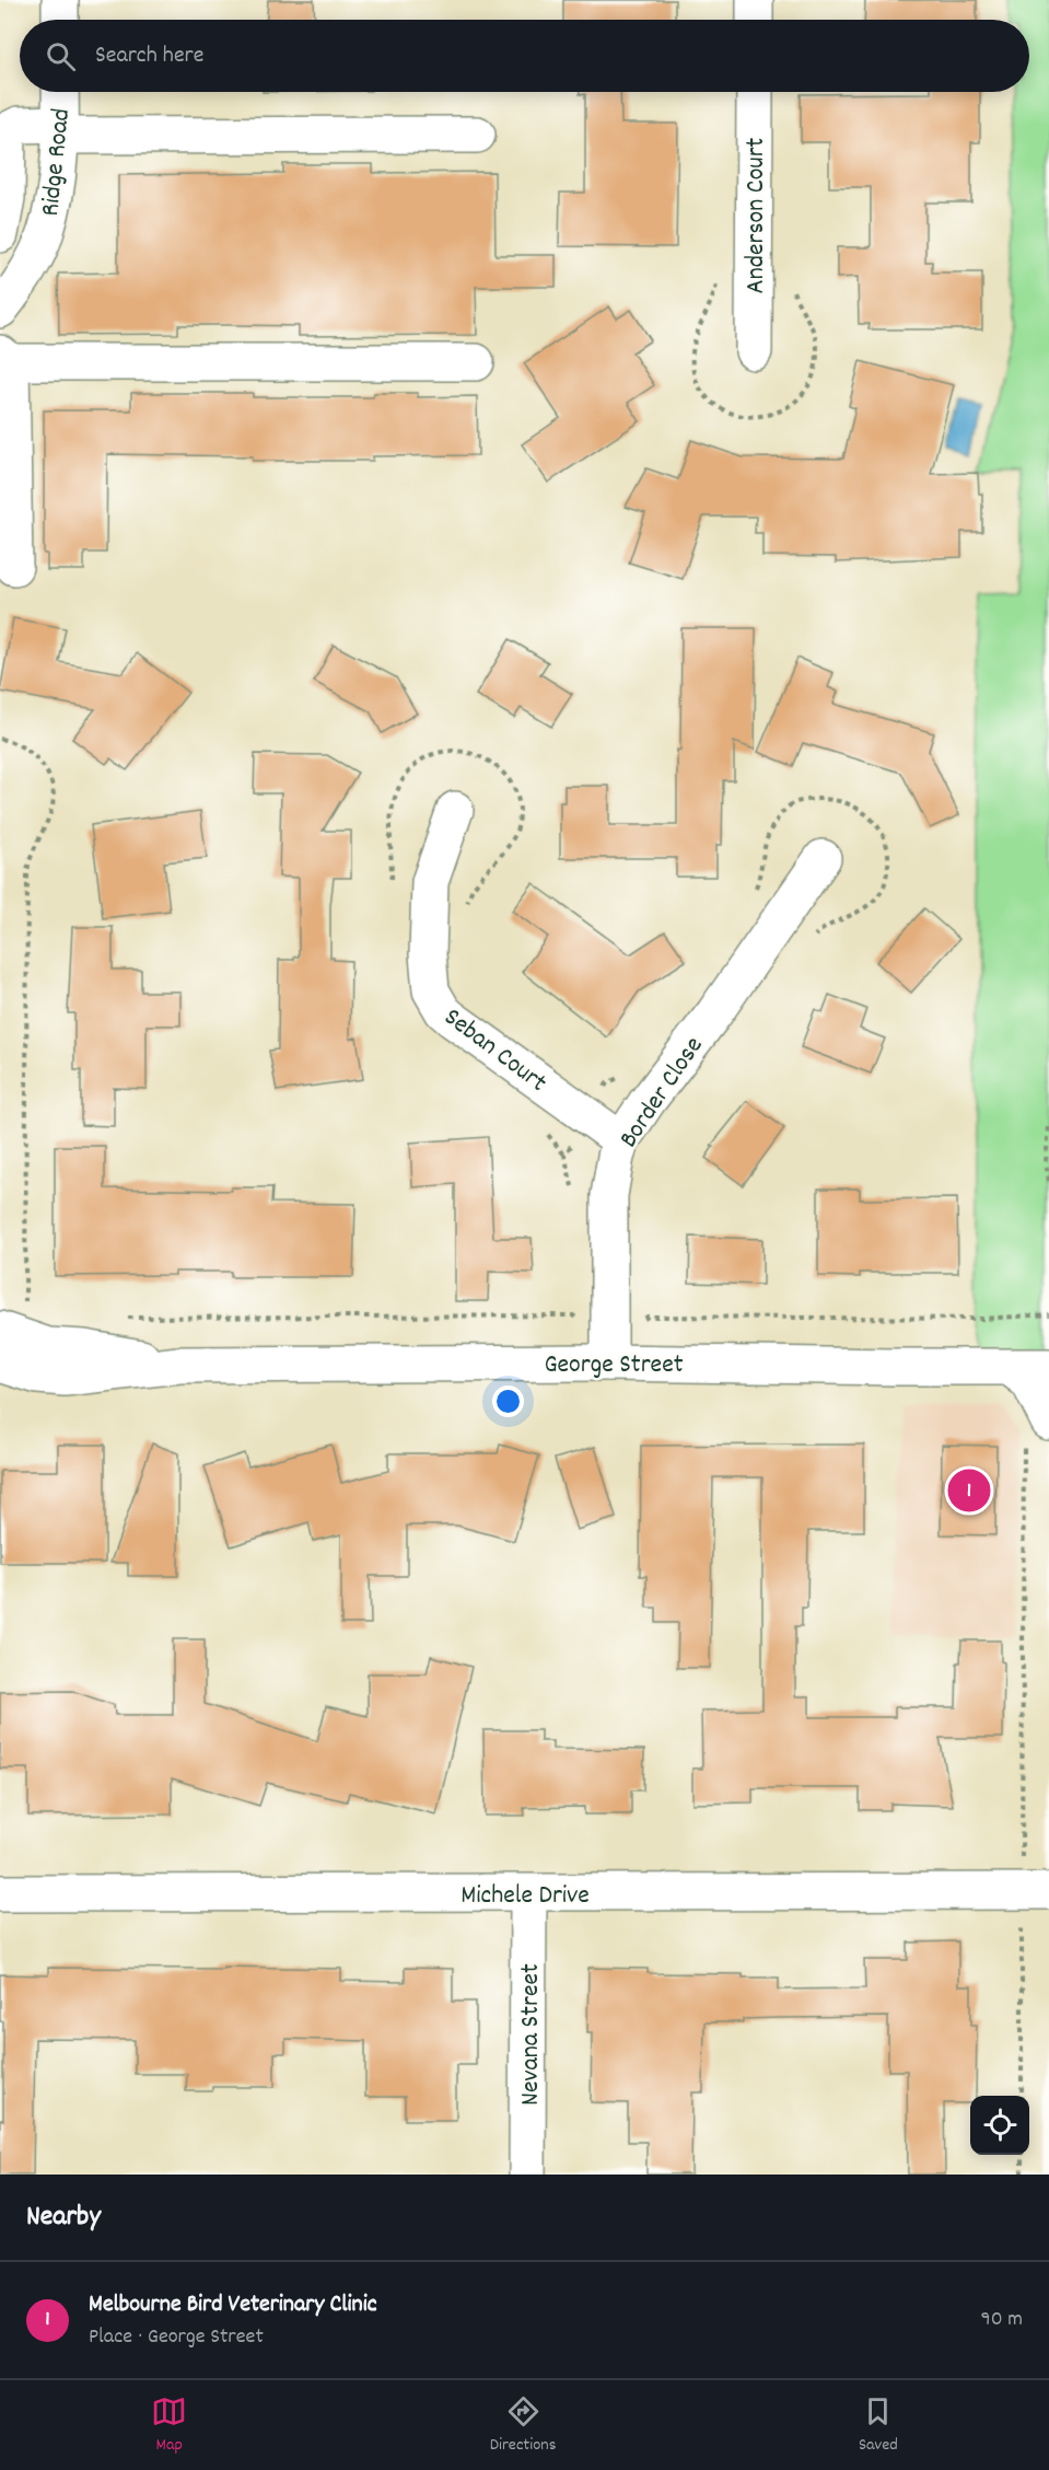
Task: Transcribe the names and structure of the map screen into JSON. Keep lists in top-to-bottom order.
{
  "streets": {
    "street": [
      "Ridge Road",
      "Anderson Court",
      "Seban Court",
      "Border Close",
      "George Street",
      "Michele Drive",
      "Nevana Street"
    ]
  },
  "crossings": [
    ["Seban Court", "Border Close"],
    ["Border Close", "George Street"],
    ["Michele Drive", "Nevana Street"]
  ],
  "page": {
    "search": "Search here",
    "pins": "1",
    "heading": "Nearby",
    "list": [
      {
        "mark": "1",
        "name": "Melbourne Bird Veterinary Clinic",
        "note": "Place · George Street",
        "value": "90 m"
      }
    ],
    "nav": ["Map", "Directions", "Saved"]
  }
}
